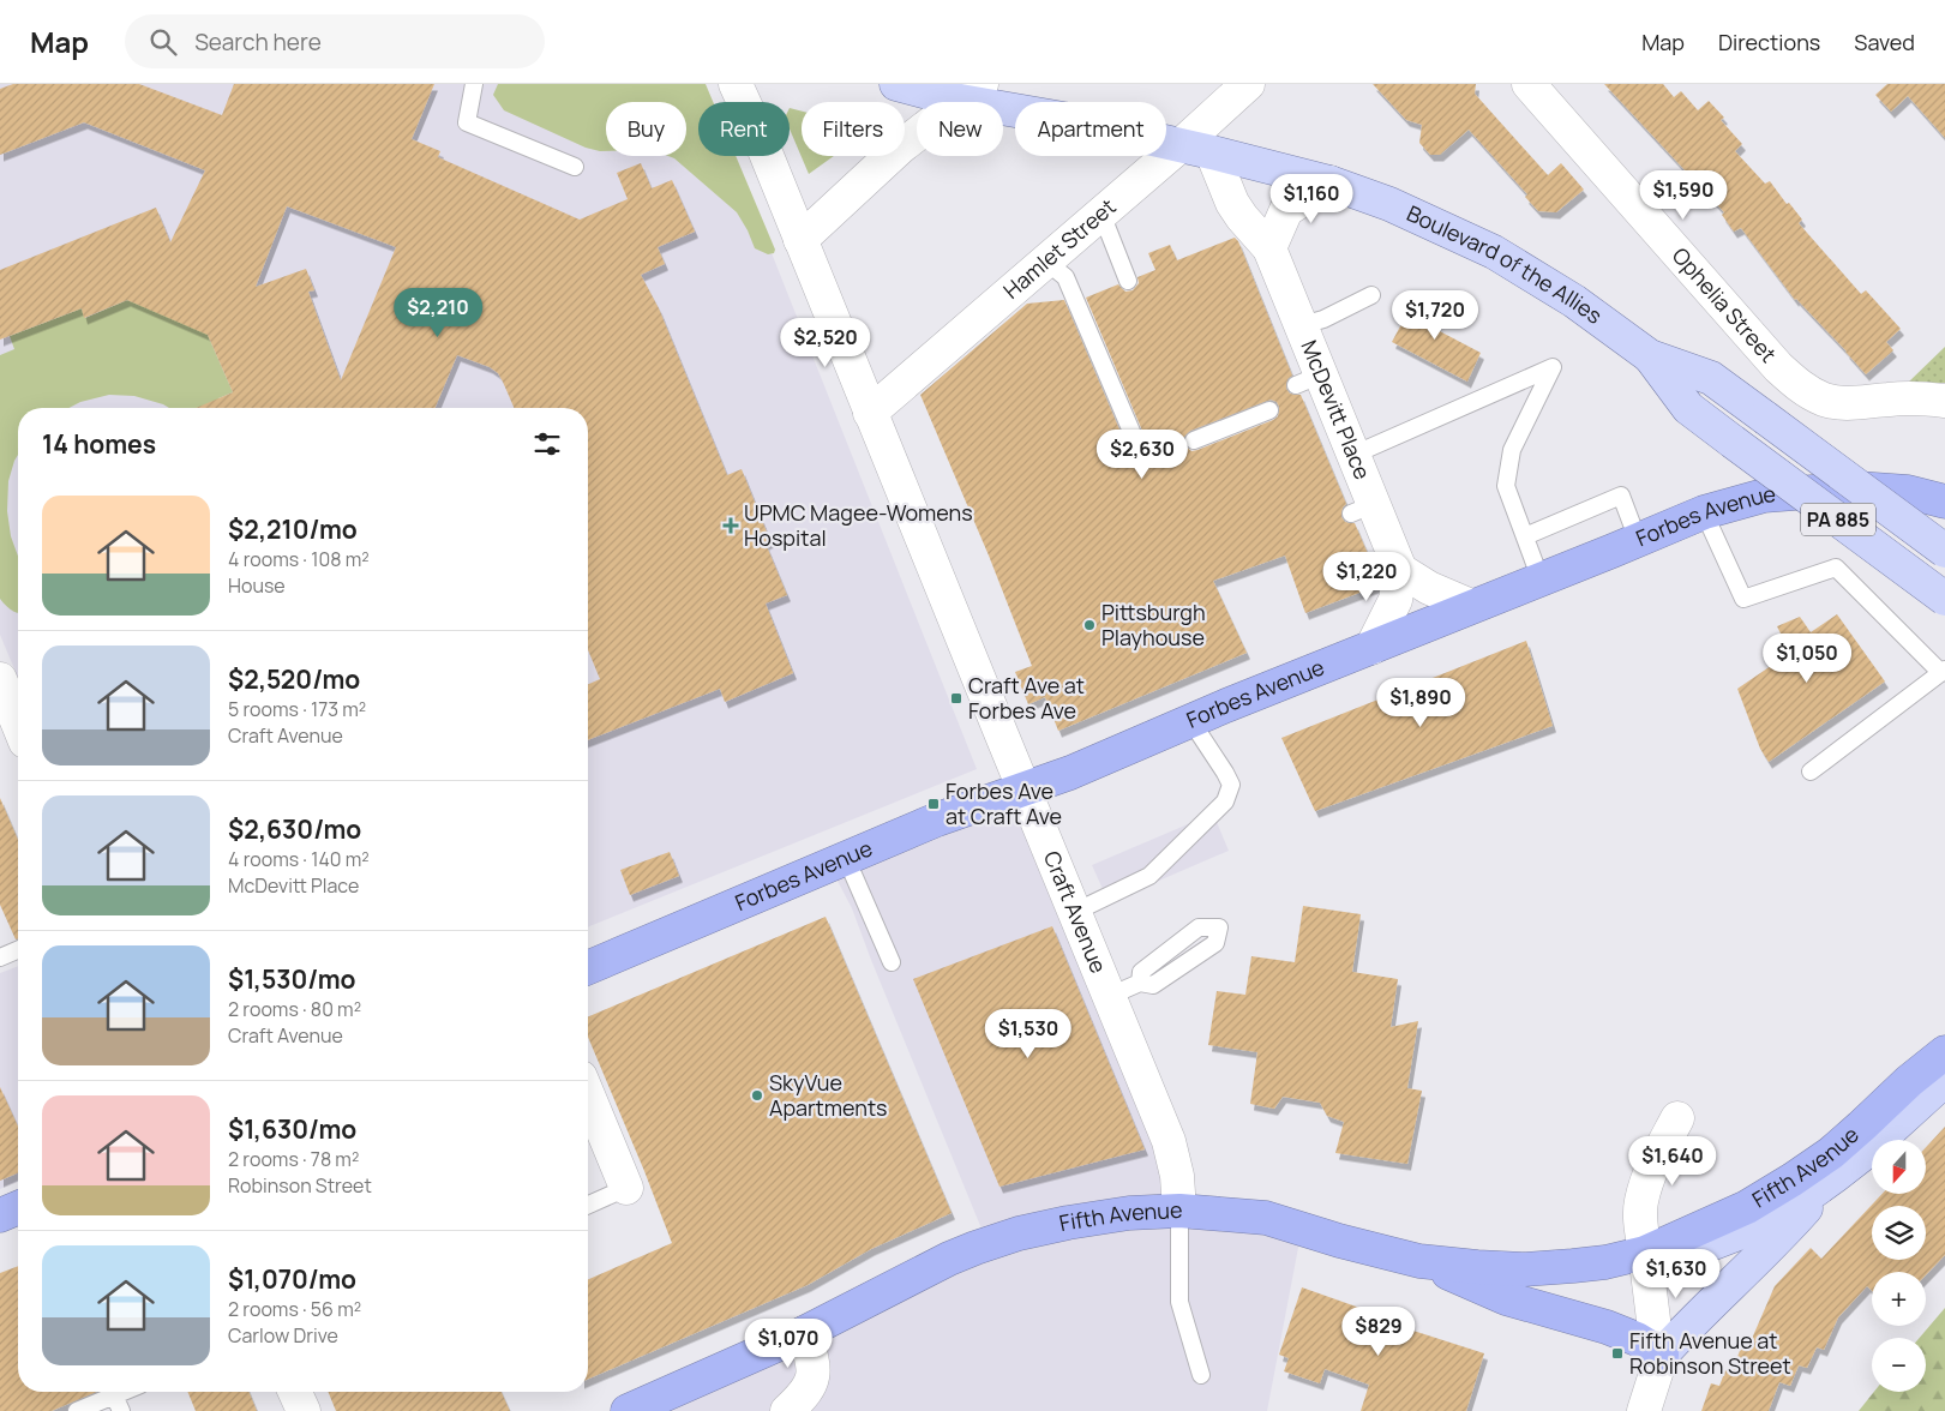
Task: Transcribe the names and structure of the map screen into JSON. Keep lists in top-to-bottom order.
{
  "streets": {
    "highway": ["Forbes Avenue", "Fifth Avenue"],
    "main road": ["Boulevard of the Allies", "PA 885"],
    "street": [
      "Hamlet Street",
      "Ophelia Street",
      "McDevitt Place",
      "Craft Avenue"
    ]
  },
  "crossings": [
    ["Hamlet Street", "Boulevard of the Allies"],
    ["Hamlet Street", "Craft Avenue"],
    ["Boulevard of the Allies", "McDevitt Place"],
    ["Forbes Avenue", "Craft Avenue"],
    ["Craft Avenue", "Fifth Avenue"]
  ],
  "places": {
    "health": ["UPMC Magee-Womens Hospital"],
    "other": ["Pittsburgh Playhouse", "SkyVue Apartments"],
    "transit": ["Craft Ave at Forbes Ave", "Forbes Ave at Craft Ave", "Fifth Avenue at Robinson Street"]
  },
  "north": "bottom",
  "page": {
    "header": "Map",
    "search": "Search here",
    "nav": ["Map", "Directions", "Saved"],
    "chip": [
      "Buy",
      "Rent",
      "Filters",
      "New",
      "Apartment"
    ],
    "price": [
      "$1,590",
      "$1,160",
      "$2,210",
      "$1,720",
      "$2,520",
      "$2,630",
      "$1,220",
      "$1,050",
      "$1,890",
      "$1,530",
      "$1,640",
      "$1,630",
      "$829",
      "$1,070"
    ],
    "heading": "14 homes",
    "list": [
      {
        "name": "$2,210/mo",
        "note": "4 rooms · 108 m² · House"
      },
      {
        "name": "$2,520/mo",
        "note": "5 rooms · 173 m² · Craft Avenue"
      },
      {
        "name": "$2,630/mo",
        "note": "4 rooms · 140 m² · McDevitt Place"
      },
      {
        "name": "$1,530/mo",
        "note": "2 rooms · 80 m² · Craft Avenue"
      },
      {
        "name": "$1,630/mo",
        "note": "2 rooms · 78 m² · Robinson Street"
      },
      {
        "name": "$1,070/mo",
        "note": "2 rooms · 56 m² · Carlow Drive"
      }
    ],
    "map_buttons": ["+", "−"]
  }
}
